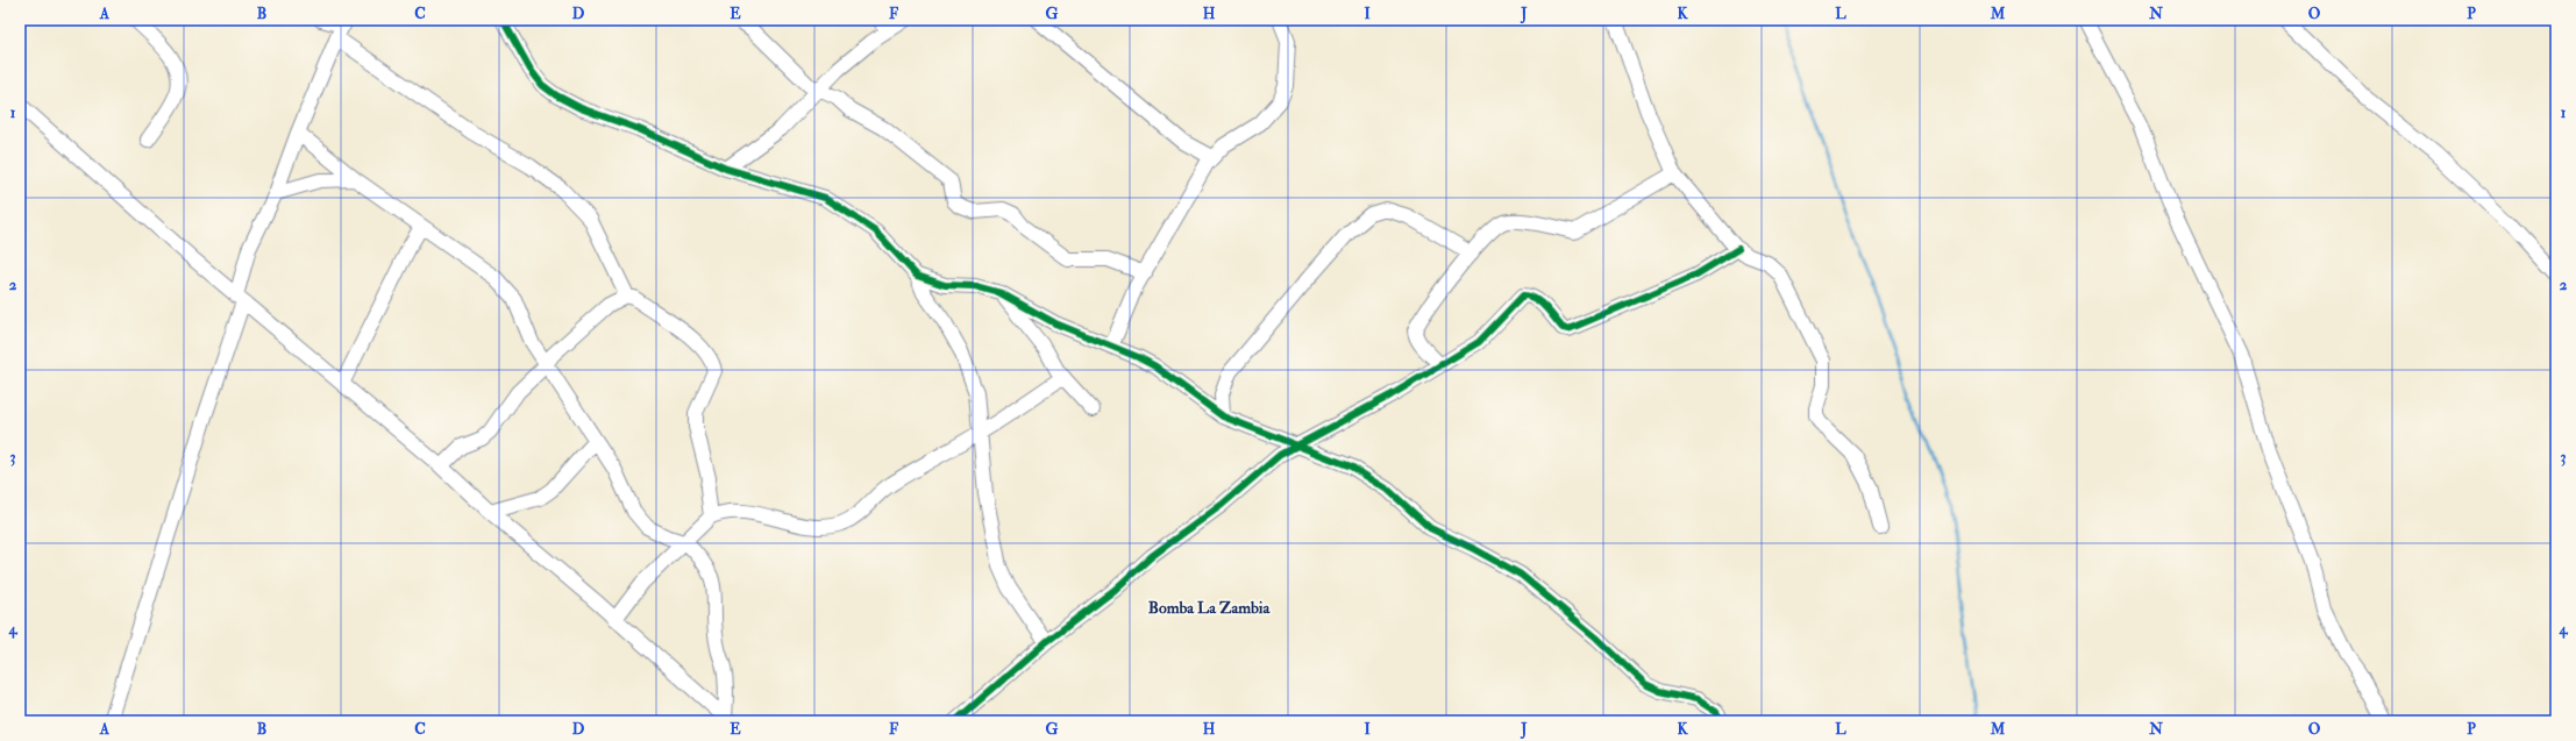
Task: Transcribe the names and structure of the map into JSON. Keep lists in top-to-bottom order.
{
  "districts": ["Bomba La Zambia"],
  "grid": {
    "columns": [
      "A",
      "B",
      "C",
      "D",
      "E",
      "F",
      "G",
      "H",
      "I",
      "J",
      "K",
      "L",
      "M",
      "N",
      "O",
      "P"
    ],
    "rows": [
      "1",
      "2",
      "3",
      "4"
    ]
  }
}
